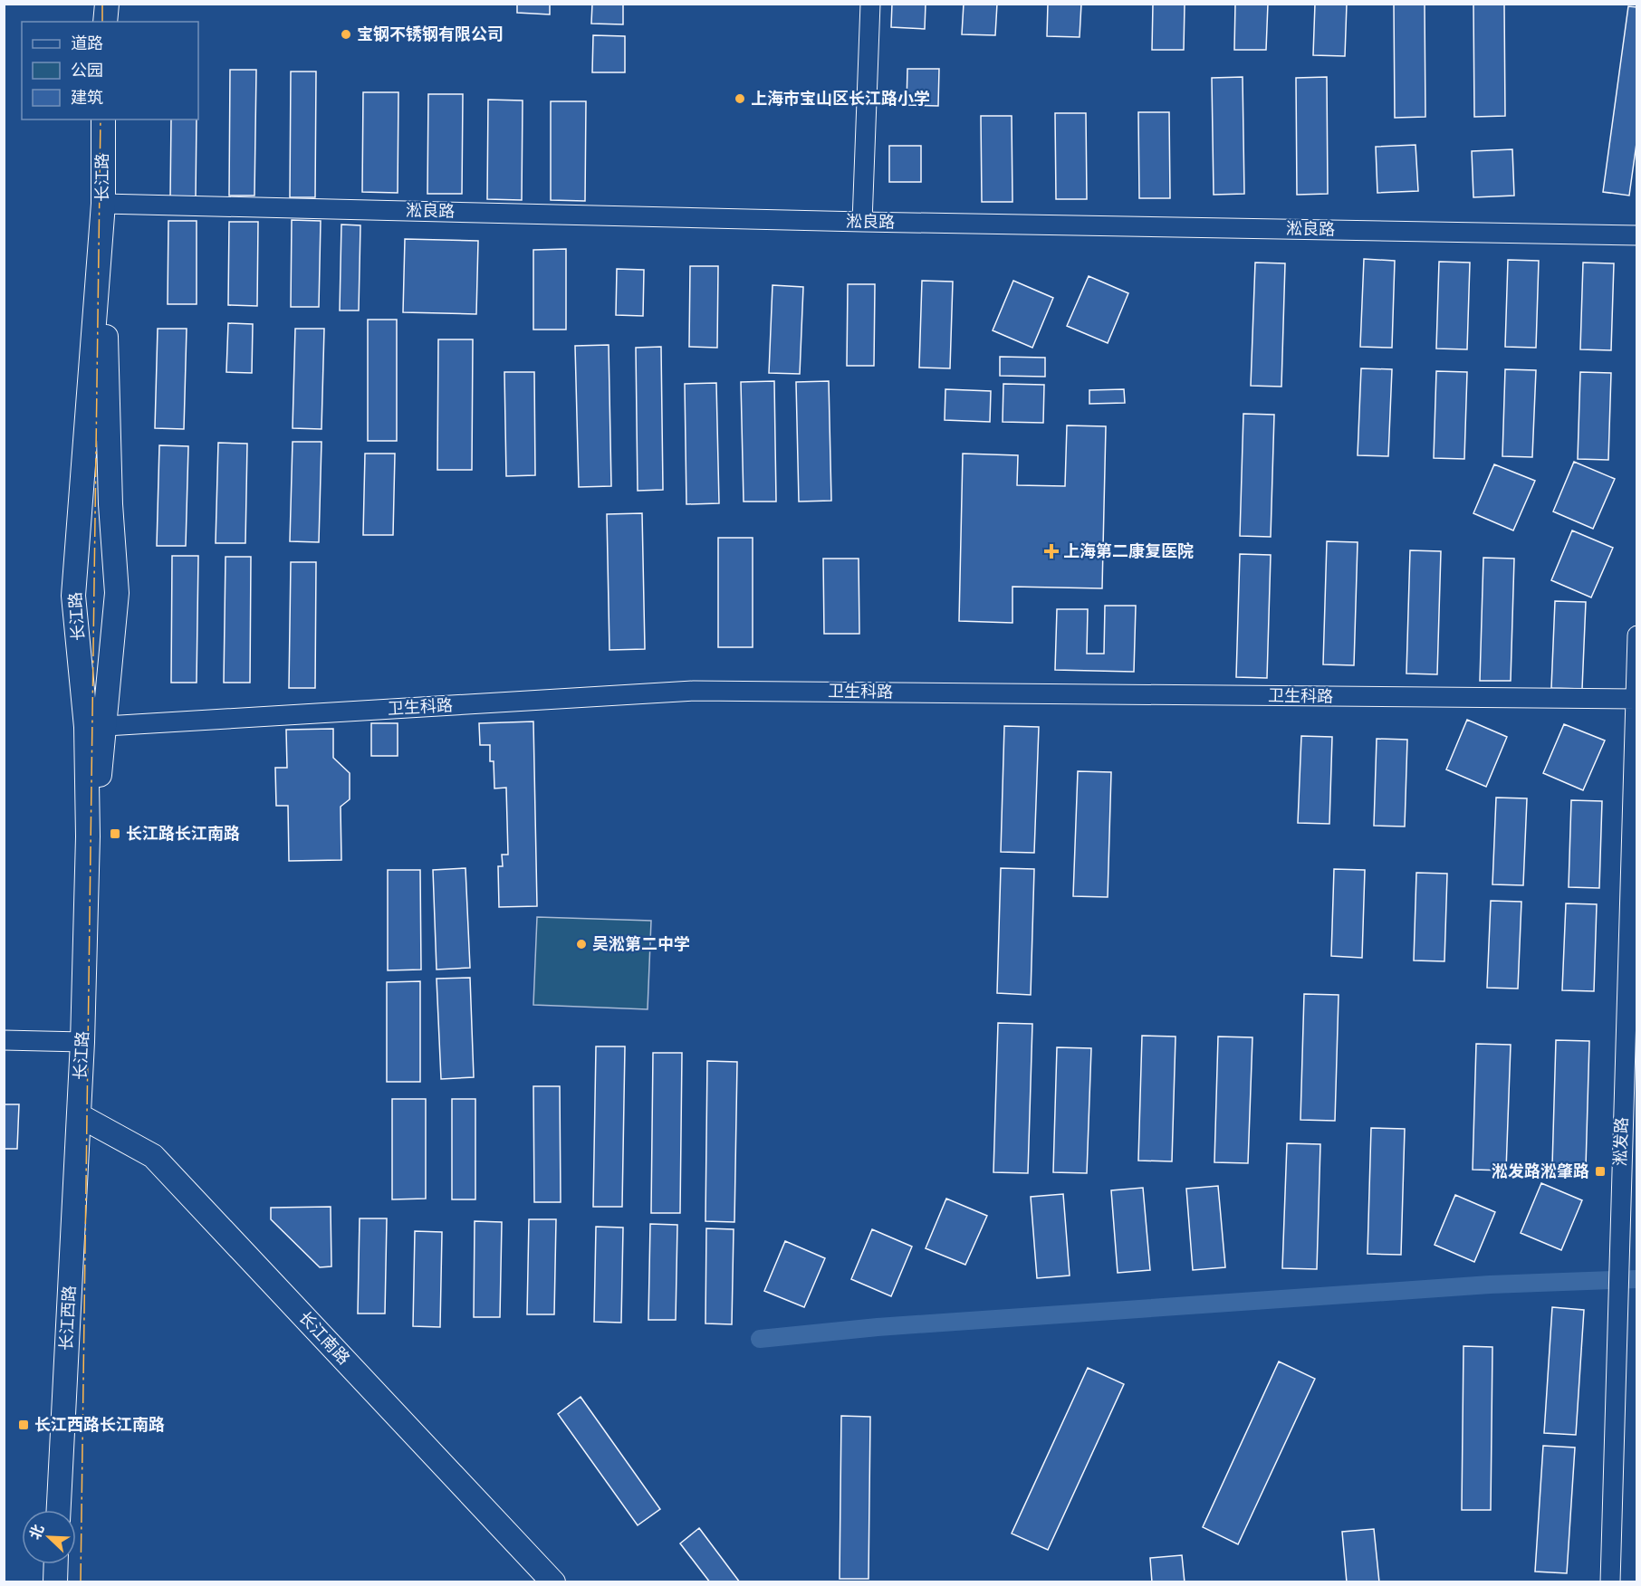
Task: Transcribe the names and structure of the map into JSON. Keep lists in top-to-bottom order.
{
  "streets": {
    "main road": ["长江路", "长江西路", "长江南路"],
    "street": ["淞良路", "卫生科路", "淞发路"]
  },
  "crossings": [
    ["长江路", "淞良路"],
    ["长江路", "卫生科路"],
    ["长江路", "长江西路"],
    ["长江路", "长江南路"],
    ["卫生科路", "淞发路"],
    ["长江西路", "长江南路"]
  ],
  "places": {
    "other": ["宝钢不锈钢有限公司", "上海市宝山区长江路小学", "吴淞第二中学"],
    "health": ["上海第二康复医院"],
    "transit": ["长江路长江南路", "淞发路淞肇路", "长江西路长江南路"]
  },
  "legend": ["道路", "公园", "建筑"],
  "north": "top left"
}
